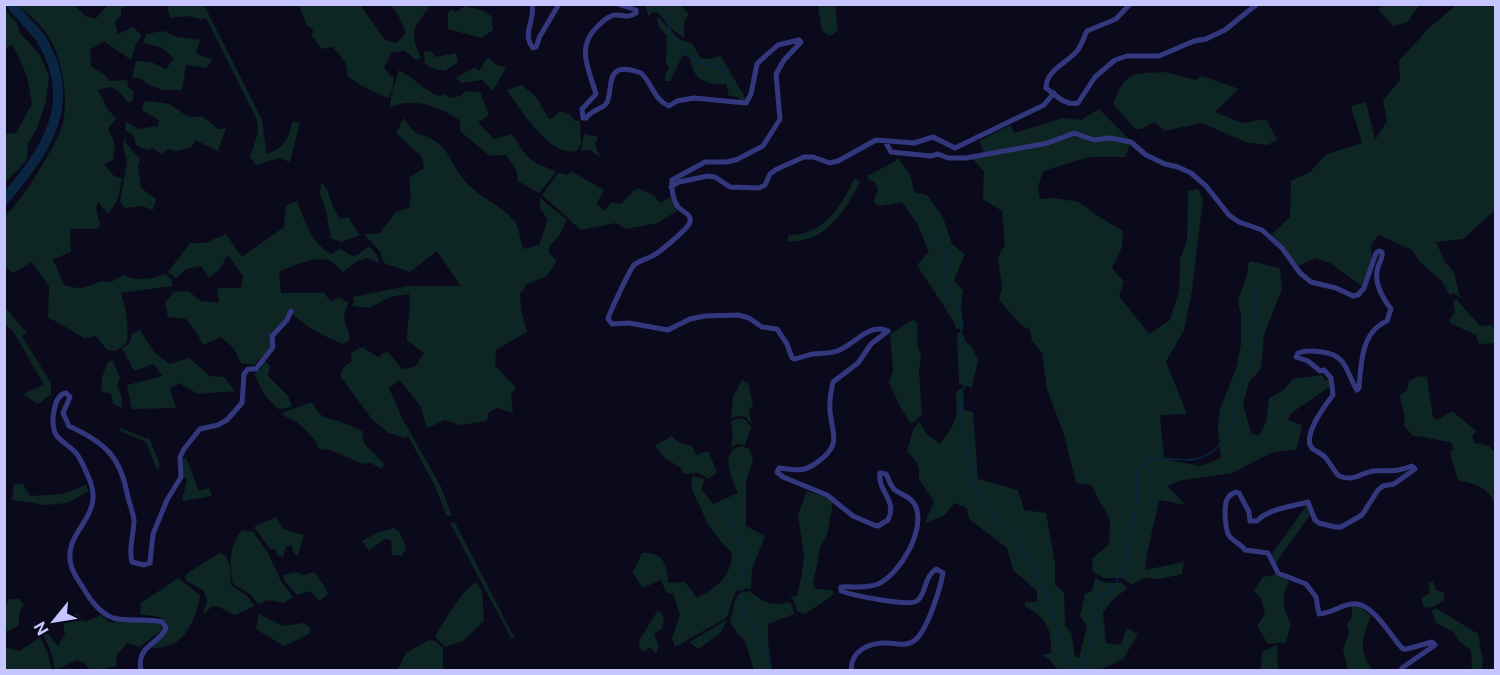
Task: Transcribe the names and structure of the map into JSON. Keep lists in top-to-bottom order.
{
  "north": "bottom left"
}
